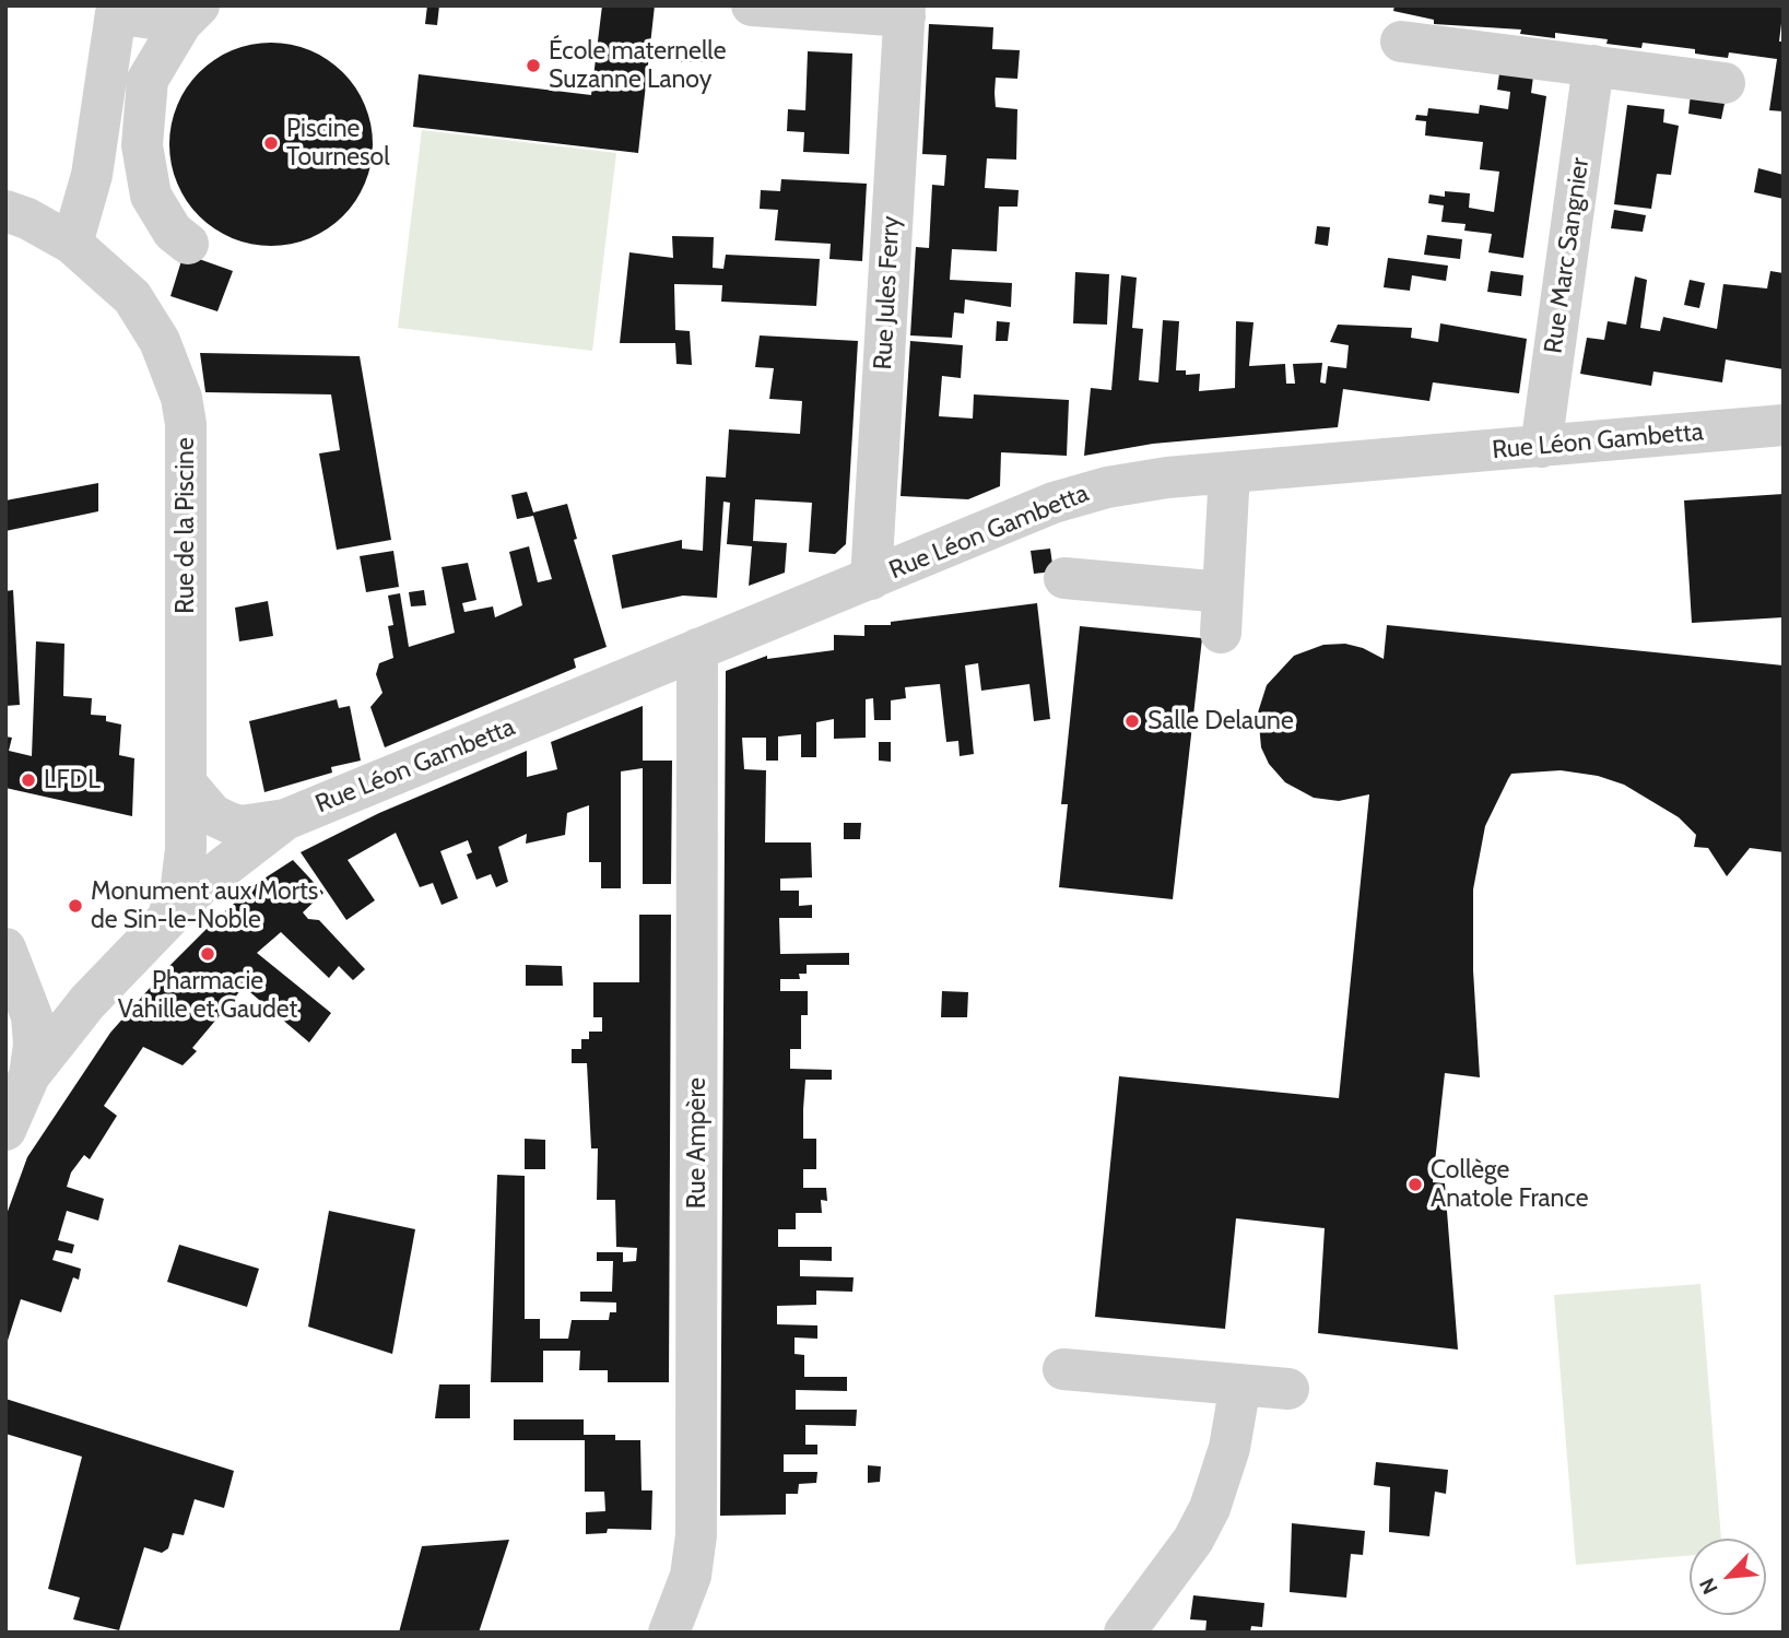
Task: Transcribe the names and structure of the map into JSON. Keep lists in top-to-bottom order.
{
  "streets": {
    "street": [
      "Rue Marc Sangnier",
      "Rue Jules Ferry",
      "Rue Léon Gambetta",
      "Rue de la Piscine",
      "Rue Ampère"
    ]
  },
  "crossings": [
    ["Rue Marc Sangnier", "Rue Léon Gambetta"],
    ["Rue Jules Ferry", "Rue Léon Gambetta"],
    ["Rue Léon Gambetta", "Rue de la Piscine"],
    ["Rue Léon Gambetta", "Rue Ampère"]
  ],
  "places": [
    "École maternelle Suzanne Lanoy",
    "Piscine Tournesol",
    "Salle Delaune",
    "LFDL",
    "Monument aux Morts de Sin-le-Noble",
    "Pharmacie Vahille et Gaudet",
    "Collège Anatole France"
  ],
  "north": "bottom left"
}
